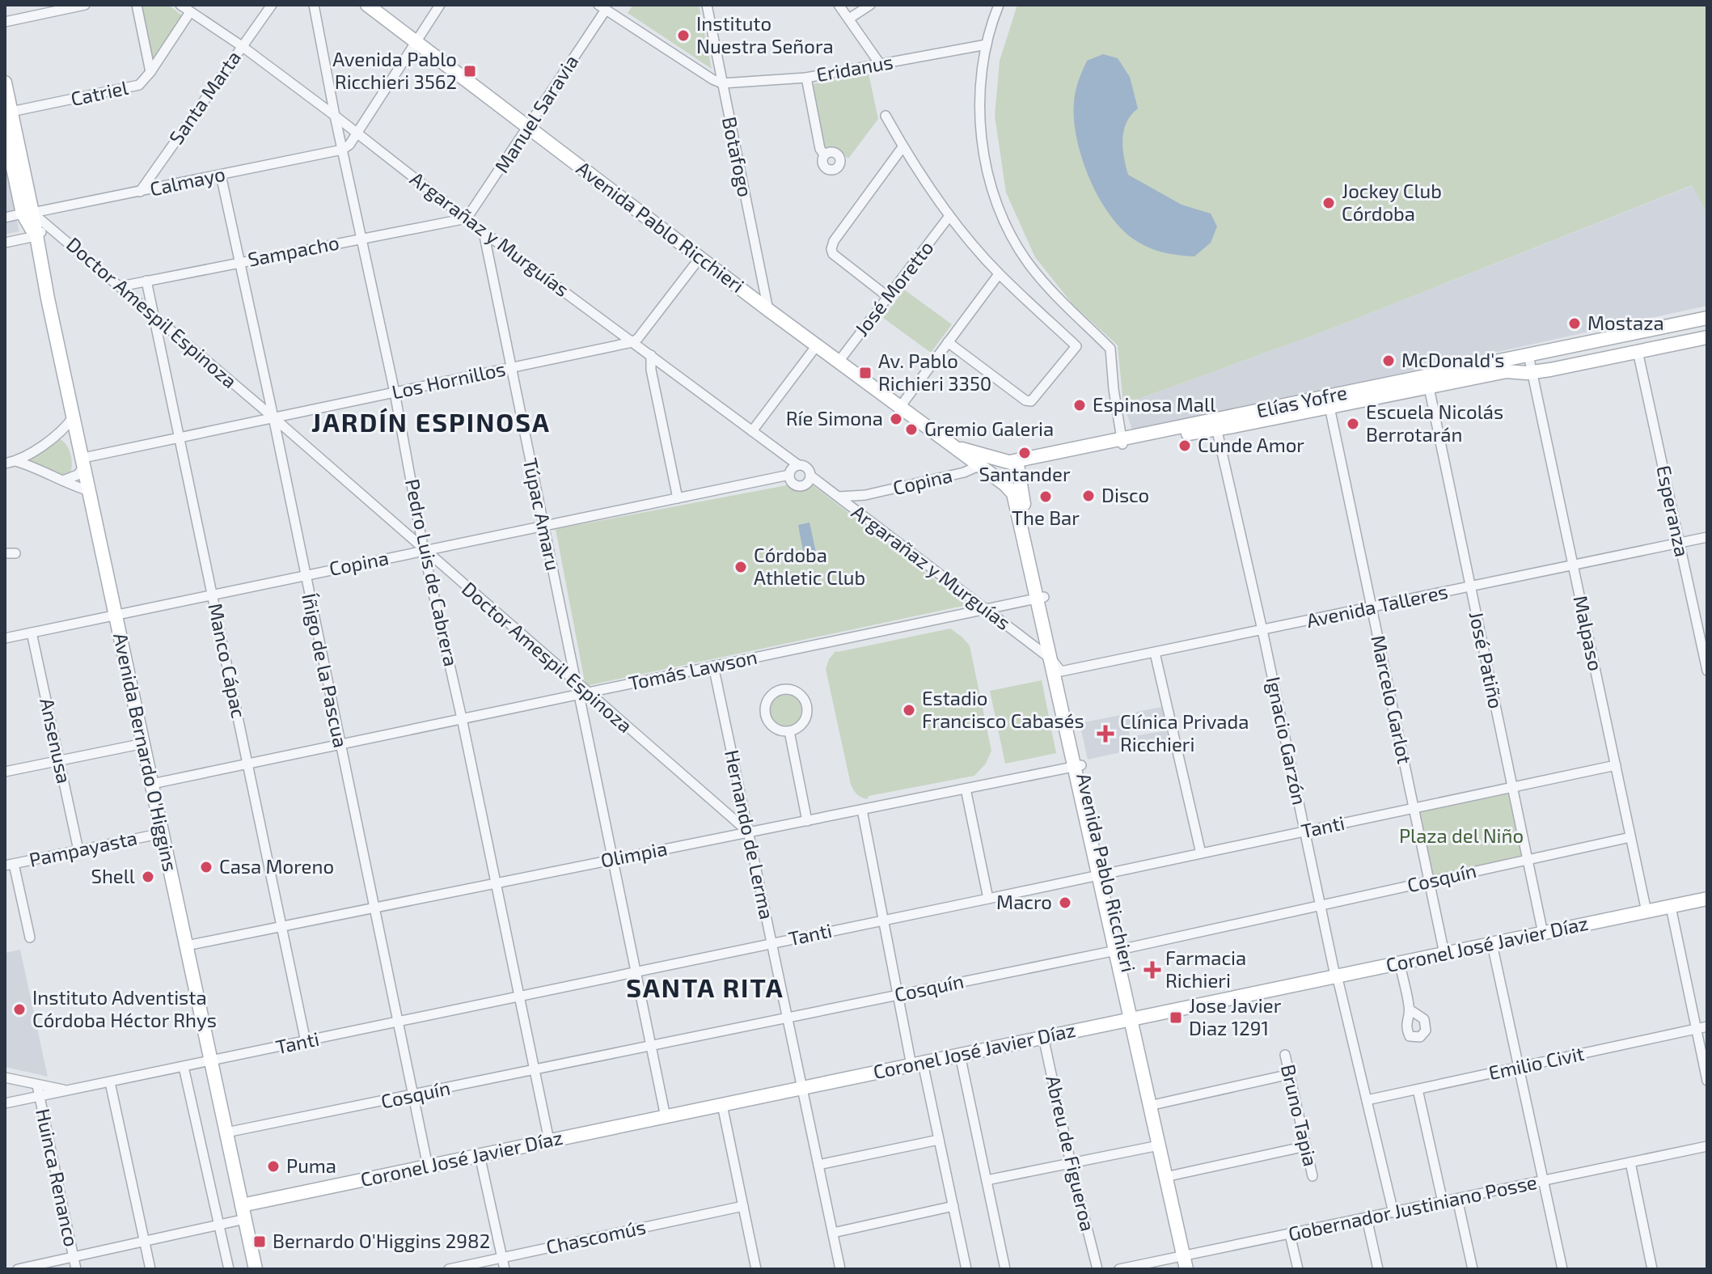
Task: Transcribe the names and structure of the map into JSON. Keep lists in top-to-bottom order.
{
  "streets": {
    "main road": [
      "Avenida Pablo Ricchieri",
      "Elías Yofre",
      "Avenida Bernardo O'Higgins",
      "Coronel José Javier Díaz"
    ],
    "street": [
      "Eridanus",
      "Catriel",
      "Santa Marta",
      "Manuel Saravia",
      "Botafogo",
      "Calmayo",
      "Argarañaz y Murguías",
      "Sampacho",
      "José Moretto",
      "Doctor Amespil Espinoza",
      "Los Hornillos",
      "Copina",
      "Esperanza",
      "Túpac Amaru",
      "Pedro Luis de Cabrera",
      "Avenida Talleres",
      "Malpaso",
      "José Patiño",
      "Manco Cápac",
      "Íñigo de la Pascua",
      "Tomás Lawson",
      "Marcelo Garlot",
      "Ansenusa",
      "Ignacio Garzón",
      "Tanti",
      "Hernando de Lerma",
      "Pampayasta",
      "Olimpia",
      "Cosquín",
      "Emilio Civit",
      "Bruno Tapia",
      "Abreu de Figueroa",
      "Huinca Renanco",
      "Gobernador Justiniano Posse",
      "Chascomús"
    ]
  },
  "crossings": [
    ["Eridanus", "Botafogo"],
    ["Catriel", "Argarañaz y Murguías"],
    ["Catriel", "Avenida Bernardo O'Higgins"],
    ["Santa Marta", "Calmayo"],
    ["Santa Marta", "Argarañaz y Murguías"],
    ["Manuel Saravia", "Avenida Pablo Ricchieri"],
    ["Manuel Saravia", "Argarañaz y Murguías"],
    ["Manuel Saravia", "Sampacho"],
    ["Botafogo", "Avenida Pablo Ricchieri"],
    ["Calmayo", "Doctor Amespil Espinoza"],
    ["Calmayo", "Pedro Luis de Cabrera"],
    ["Calmayo", "Íñigo de la Pascua"],
    ["Calmayo", "Avenida Bernardo O'Higgins"],
    ["Avenida Pablo Ricchieri", "Argarañaz y Murguías"],
    ["Avenida Pablo Ricchieri", "José Moretto"],
    ["Avenida Pablo Ricchieri", "Elías Yofre"],
    ["Avenida Pablo Ricchieri", "Copina"],
    ["Avenida Pablo Ricchieri", "Avenida Talleres"],
    ["Avenida Pablo Ricchieri", "Tomás Lawson"],
    ["Avenida Pablo Ricchieri", "Tanti"],
    ["Avenida Pablo Ricchieri", "Olimpia"],
    ["Avenida Pablo Ricchieri", "Cosquín"],
    ["Avenida Pablo Ricchieri", "Coronel José Javier Díaz"],
    ["Avenida Pablo Ricchieri", "Gobernador Justiniano Posse"],
    ["Argarañaz y Murguías", "Sampacho"],
    ["Argarañaz y Murguías", "Los Hornillos"],
    ["Argarañaz y Murguías", "Copina"],
    ["Argarañaz y Murguías", "Túpac Amaru"],
    ["Argarañaz y Murguías", "Pedro Luis de Cabrera"],
    ["Argarañaz y Murguías", "Tomás Lawson"],
    ["Sampacho", "Doctor Amespil Espinoza"],
    ["Sampacho", "Pedro Luis de Cabrera"],
    ["Sampacho", "Manco Cápac"],
    ["Sampacho", "Íñigo de la Pascua"],
    ["Doctor Amespil Espinoza", "Los Hornillos"],
    ["Doctor Amespil Espinoza", "Copina"],
    ["Doctor Amespil Espinoza", "Túpac Amaru"],
    ["Doctor Amespil Espinoza", "Pedro Luis de Cabrera"],
    ["Doctor Amespil Espinoza", "Manco Cápac"],
    ["Doctor Amespil Espinoza", "Íñigo de la Pascua"],
    ["Doctor Amespil Espinoza", "Tomás Lawson"],
    ["Doctor Amespil Espinoza", "Avenida Bernardo O'Higgins"],
    ["Doctor Amespil Espinoza", "Hernando de Lerma"],
    ["Doctor Amespil Espinoza", "Olimpia"],
    ["Los Hornillos", "Túpac Amaru"],
    ["Los Hornillos", "Pedro Luis de Cabrera"],
    ["Los Hornillos", "Manco Cápac"],
    ["Los Hornillos", "Íñigo de la Pascua"],
    ["Los Hornillos", "Avenida Bernardo O'Higgins"],
    ["Elías Yofre", "Esperanza"],
    ["Elías Yofre", "Malpaso"],
    ["Elías Yofre", "José Patiño"],
    ["Elías Yofre", "Marcelo Garlot"],
    ["Elías Yofre", "Ignacio Garzón"],
    ["Copina", "Túpac Amaru"],
    ["Copina", "Pedro Luis de Cabrera"],
    ["Copina", "Manco Cápac"],
    ["Copina", "Íñigo de la Pascua"],
    ["Copina", "Ansenusa"],
    ["Copina", "Avenida Bernardo O'Higgins"],
    ["Esperanza", "Avenida Talleres"],
    ["Pedro Luis de Cabrera", "Tomás Lawson"],
    ["Pedro Luis de Cabrera", "Tanti"],
    ["Pedro Luis de Cabrera", "Olimpia"],
    ["Pedro Luis de Cabrera", "Cosquín"],
    ["Pedro Luis de Cabrera", "Coronel José Javier Díaz"],
    ["Avenida Talleres", "Malpaso"],
    ["Avenida Talleres", "José Patiño"],
    ["Avenida Talleres", "Marcelo Garlot"],
    ["Avenida Talleres", "Ignacio Garzón"],
    ["Malpaso", "Tanti"],
    ["Malpaso", "Cosquín"],
    ["Malpaso", "Coronel José Javier Díaz"],
    ["José Patiño", "Tanti"],
    ["José Patiño", "Cosquín"],
    ["José Patiño", "Coronel José Javier Díaz"],
    ["Manco Cápac", "Tomás Lawson"],
    ["Manco Cápac", "Tanti"],
    ["Manco Cápac", "Olimpia"],
    ["Íñigo de la Pascua", "Tomás Lawson"],
    ["Íñigo de la Pascua", "Tanti"],
    ["Íñigo de la Pascua", "Olimpia"],
    ["Íñigo de la Pascua", "Cosquín"],
    ["Íñigo de la Pascua", "Coronel José Javier Díaz"],
    ["Tomás Lawson", "Avenida Bernardo O'Higgins"],
    ["Tomás Lawson", "Hernando de Lerma"],
    ["Marcelo Garlot", "Tanti"],
    ["Marcelo Garlot", "Cosquín"],
    ["Marcelo Garlot", "Coronel José Javier Díaz"],
    ["Ansenusa", "Pampayasta"],
    ["Ignacio Garzón", "Tanti"],
    ["Ignacio Garzón", "Cosquín"],
    ["Ignacio Garzón", "Coronel José Javier Díaz"],
    ["Ignacio Garzón", "Emilio Civit"],
    ["Ignacio Garzón", "Gobernador Justiniano Posse"],
    ["Avenida Bernardo O'Higgins", "Tanti"],
    ["Avenida Bernardo O'Higgins", "Pampayasta"],
    ["Avenida Bernardo O'Higgins", "Olimpia"],
    ["Avenida Bernardo O'Higgins", "Cosquín"],
    ["Avenida Bernardo O'Higgins", "Coronel José Javier Díaz"],
    ["Tanti", "Hernando de Lerma"],
    ["Tanti", "Huinca Renanco"],
    ["Hernando de Lerma", "Olimpia"],
    ["Hernando de Lerma", "Cosquín"],
    ["Hernando de Lerma", "Coronel José Javier Díaz"],
    ["Coronel José Javier Díaz", "Abreu de Figueroa"]
  ],
  "districts": ["JARDÍN ESPINOSA", "SANTA RITA"],
  "parks": ["Plaza del Niño"],
  "places": {
    "other": [
      "Instituto Nuestra Señora",
      "Jockey Club Córdoba",
      "Mostaza",
      "McDonald's",
      "Espinosa Mall",
      "Ríe Simona",
      "Escuela Nicolás Berrotarán",
      "Gremio Galeria",
      "Cunde Amor",
      "Santander",
      "Disco",
      "The Bar",
      "Córdoba Athletic Club",
      "Estadio Francisco Cabasés",
      "Casa Moreno",
      "Shell",
      "Macro",
      "Instituto Adventista Córdoba Héctor Rhys",
      "Puma"
    ],
    "transit": [
      "Avenida Pablo Ricchieri 3562",
      "Av. Pablo Richieri 3350",
      "Jose Javier Diaz 1291",
      "Bernardo O'Higgins 2982"
    ],
    "health": ["Clínica Privada Ricchieri", "Farmacia Richieri"]
  }
}
